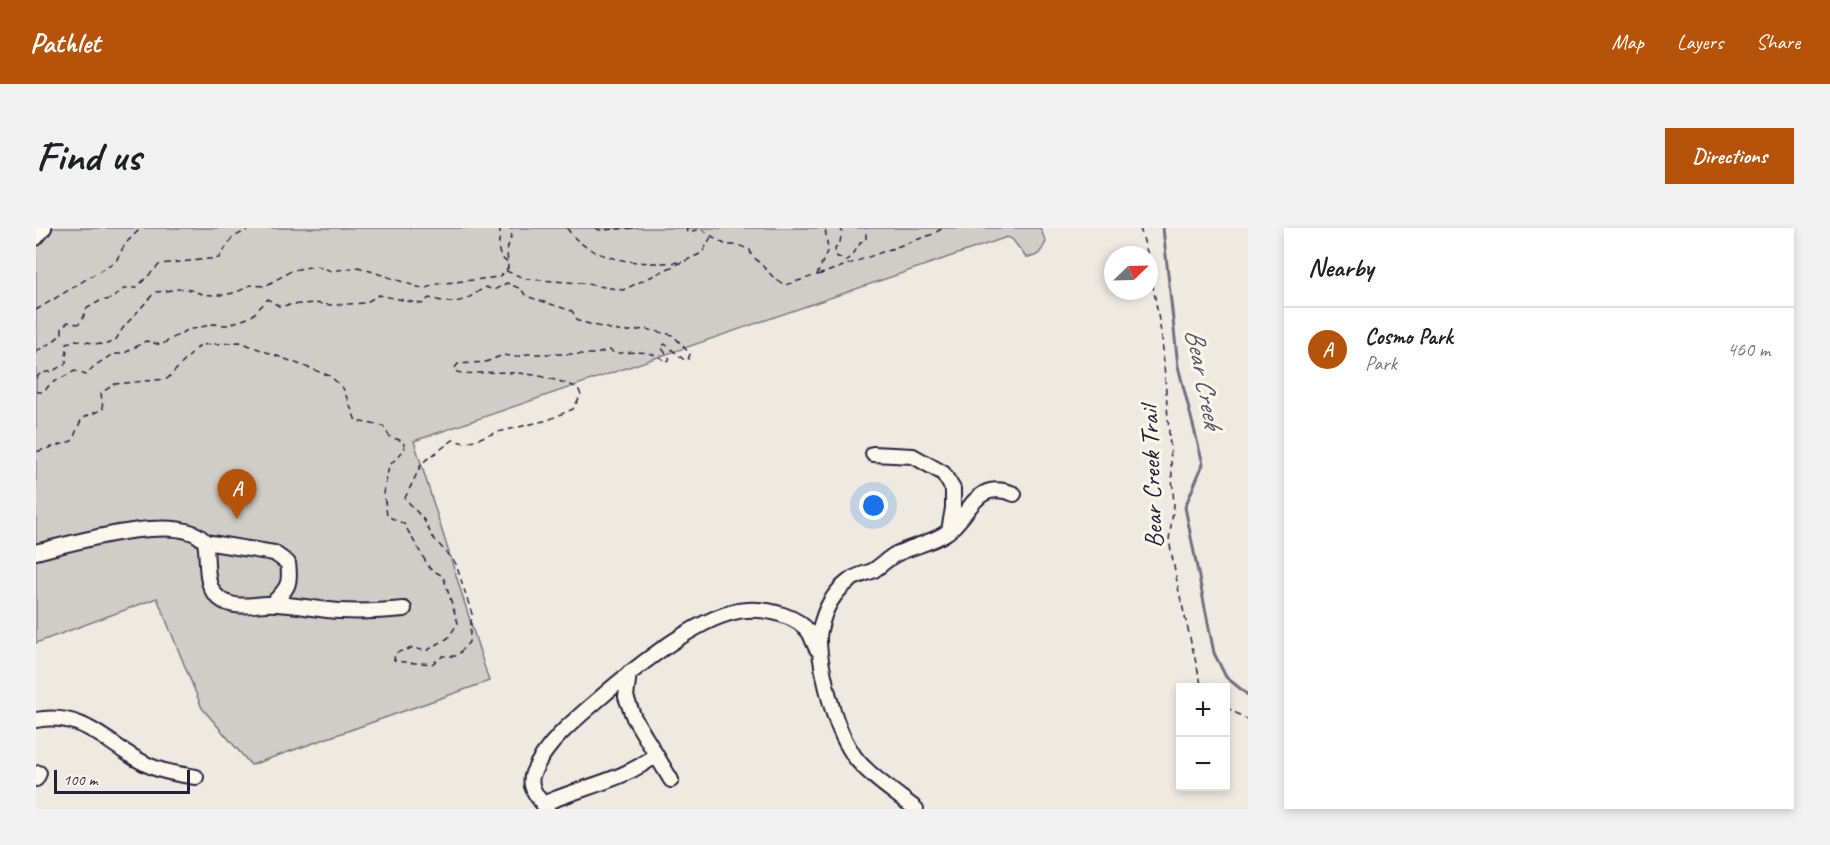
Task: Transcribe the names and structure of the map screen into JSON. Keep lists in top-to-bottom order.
{
  "streets": {
    "path": ["Bear Creek Trail"]
  },
  "water": ["Bear Creek"],
  "scale_bar": "100 m",
  "north": "top right",
  "page": {
    "header": "Pathlet",
    "nav": ["Map", "Layers", "Share"],
    "buttons": "Directions",
    "title": "Find us",
    "heading": "Nearby",
    "list": [
      {
        "mark": "A",
        "name": "Cosmo Park",
        "note": "Park",
        "value": "460 m"
      }
    ],
    "pins": "A",
    "map_buttons": ["+", "−"],
    "scale": "100 m"
  }
}
